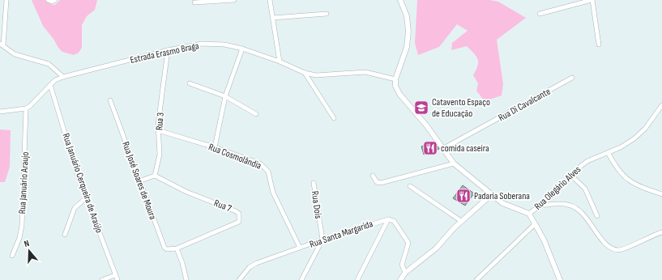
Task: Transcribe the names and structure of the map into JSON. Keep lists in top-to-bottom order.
{
  "streets": {
    "street": [
      "Estrada Erasmo Braga",
      "Rua Di Cavalcante",
      "Rua 3",
      "Rua Cosmolândia",
      "Rua José Soares de Moura",
      "Rua Januário Araujo",
      "Rua Januário Cerqueira de Araújo",
      "Rua Olegário Alves",
      "Rua Dois",
      "Rua 7",
      "Rua Santa Margarida"
    ]
  },
  "crossings": [
    ["Estrada Erasmo Braga", "Rua 3"],
    ["Estrada Erasmo Braga", "Rua Januário Araujo"],
    ["Estrada Erasmo Braga", "Rua Januário Cerqueira de Araújo"],
    ["Rua 3", "Rua Cosmolândia"],
    ["Rua 3", "Rua 7"],
    ["Rua Cosmolândia", "Rua Santa Margarida"],
    ["Rua José Soares de Moura", "Rua 7"],
    ["Rua Dois", "Rua Santa Margarida"]
  ],
  "places": {
    "school or university": ["Catavento Espaço de Educação"],
    "restaurant": ["comida caseira", "Padaria Soberana"]
  },
  "north": "top"
}
